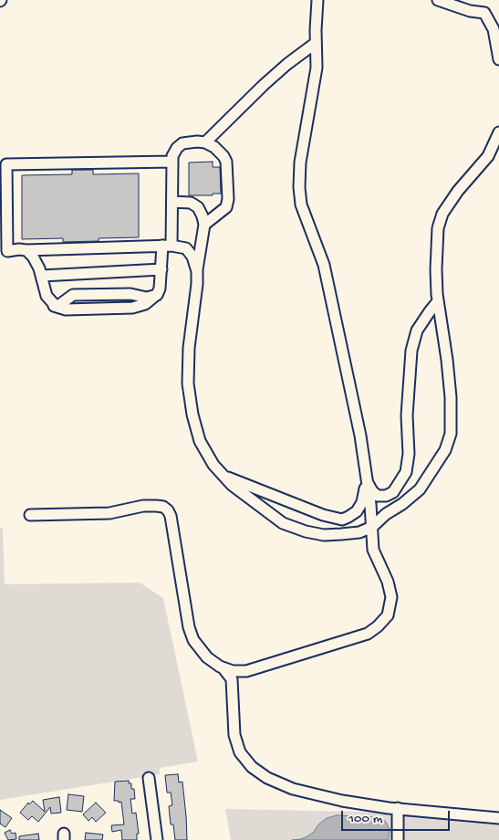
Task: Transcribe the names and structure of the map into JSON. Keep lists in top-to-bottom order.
{
  "scale_bar": "100 m"
}
